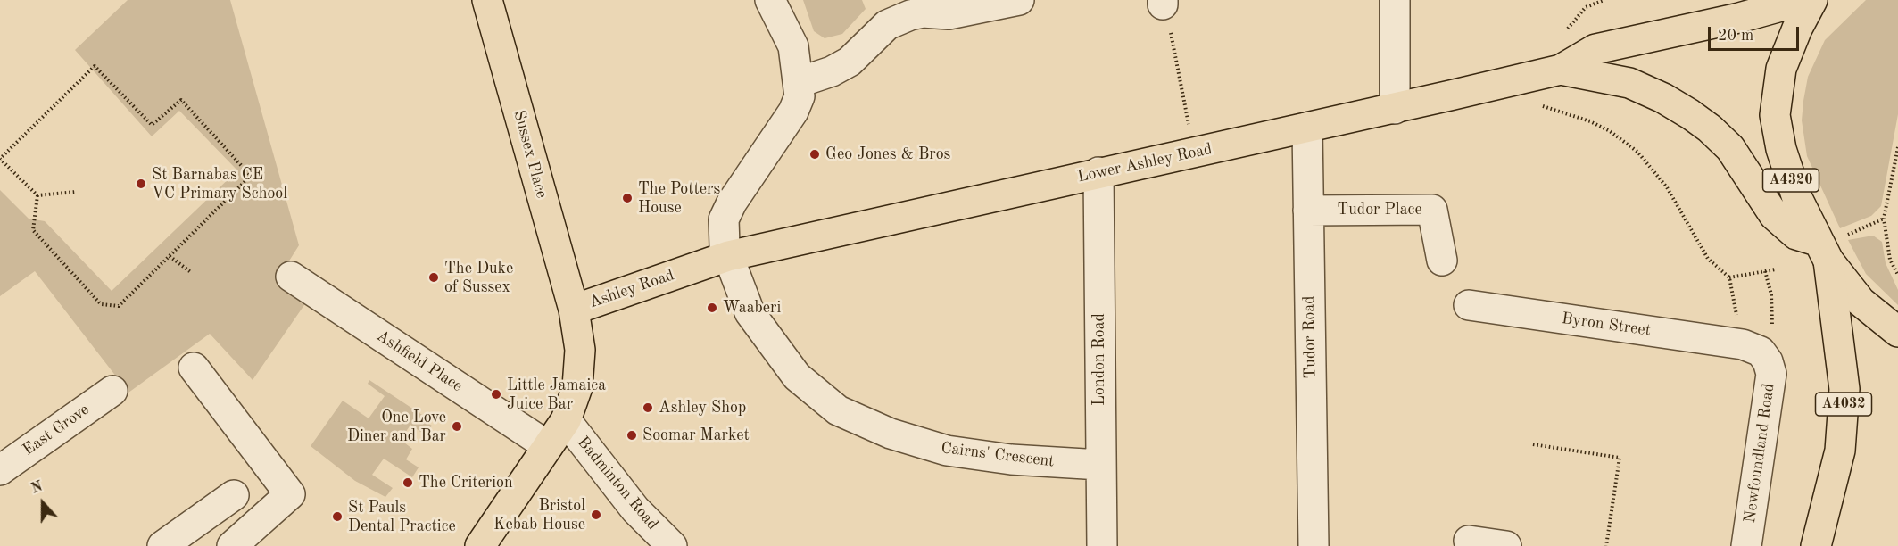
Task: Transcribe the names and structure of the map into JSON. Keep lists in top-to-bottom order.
{
  "streets": {
    "main road": [
      "Sussex Place",
      "Lower Ashley Road",
      "A4320",
      "Ashley Road",
      "A4032"
    ],
    "street": [
      "Tudor Place",
      "Byron Street",
      "Tudor Road",
      "London Road",
      "Ashfield Place",
      "East Grove",
      "Newfoundland Road",
      "Cairns' Crescent",
      "Badminton Road"
    ]
  },
  "crossings": [
    ["Sussex Place", "Ashley Road"],
    ["Lower Ashley Road", "A4320"],
    ["Lower Ashley Road", "Ashley Road"],
    ["Lower Ashley Road", "Tudor Road"],
    ["Lower Ashley Road", "London Road"],
    ["Lower Ashley Road", "A4032"],
    ["Lower Ashley Road", "Cairns' Crescent"],
    ["A4320", "A4032"],
    ["Tudor Place", "Tudor Road"],
    ["Ashley Road", "Ashfield Place"],
    ["Ashley Road", "Cairns' Crescent"],
    ["Ashley Road", "Badminton Road"],
    ["Byron Street", "Newfoundland Road"],
    ["London Road", "Cairns' Crescent"]
  ],
  "places": [
    "Geo Jones & Bros",
    "St Barnabas CE VC Primary School",
    "The Potters House",
    "The Duke of Sussex",
    "Waaberi",
    "Little Jamaica Juice Bar",
    "Ashley Shop",
    "One Love Diner and Bar",
    "Soomar Market",
    "The Criterion",
    "Bristol Kebab House",
    "St Pauls Dental Practice"
  ],
  "scale_bar": "20 m",
  "north": "top"
}
